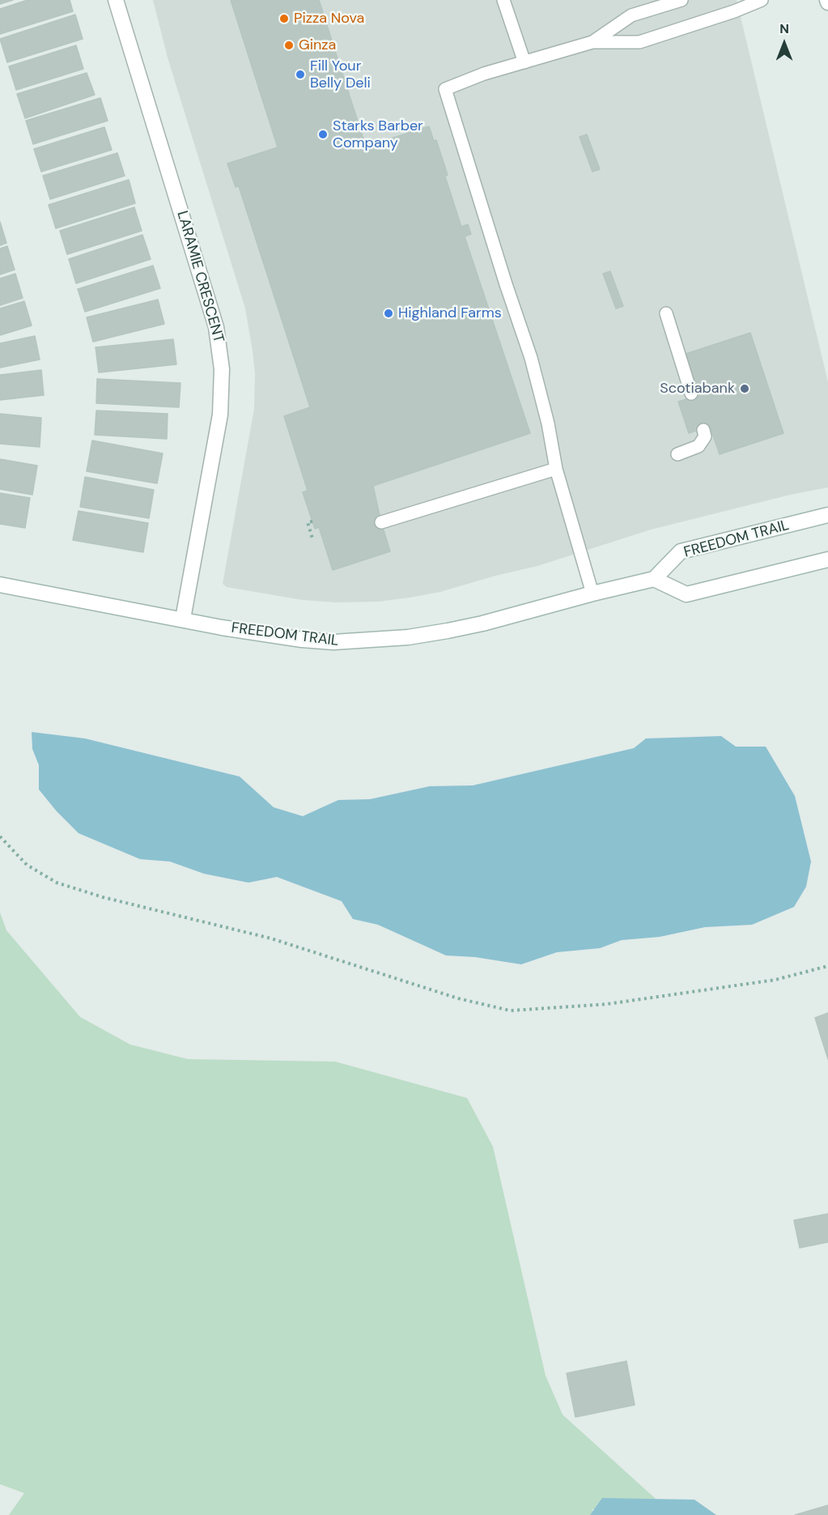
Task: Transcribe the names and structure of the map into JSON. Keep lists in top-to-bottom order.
{
  "streets": {
    "street": ["LARAMIE CRESCENT", "FREEDOM TRAIL"]
  },
  "crossings": [
    ["LARAMIE CRESCENT", "FREEDOM TRAIL"]
  ],
  "places": [
    "Pizza Nova",
    "Ginza",
    "Fill Your Belly Deli",
    "Starks Barber Company",
    "Highland Farms",
    "Scotiabank"
  ],
  "north": "top"
}
